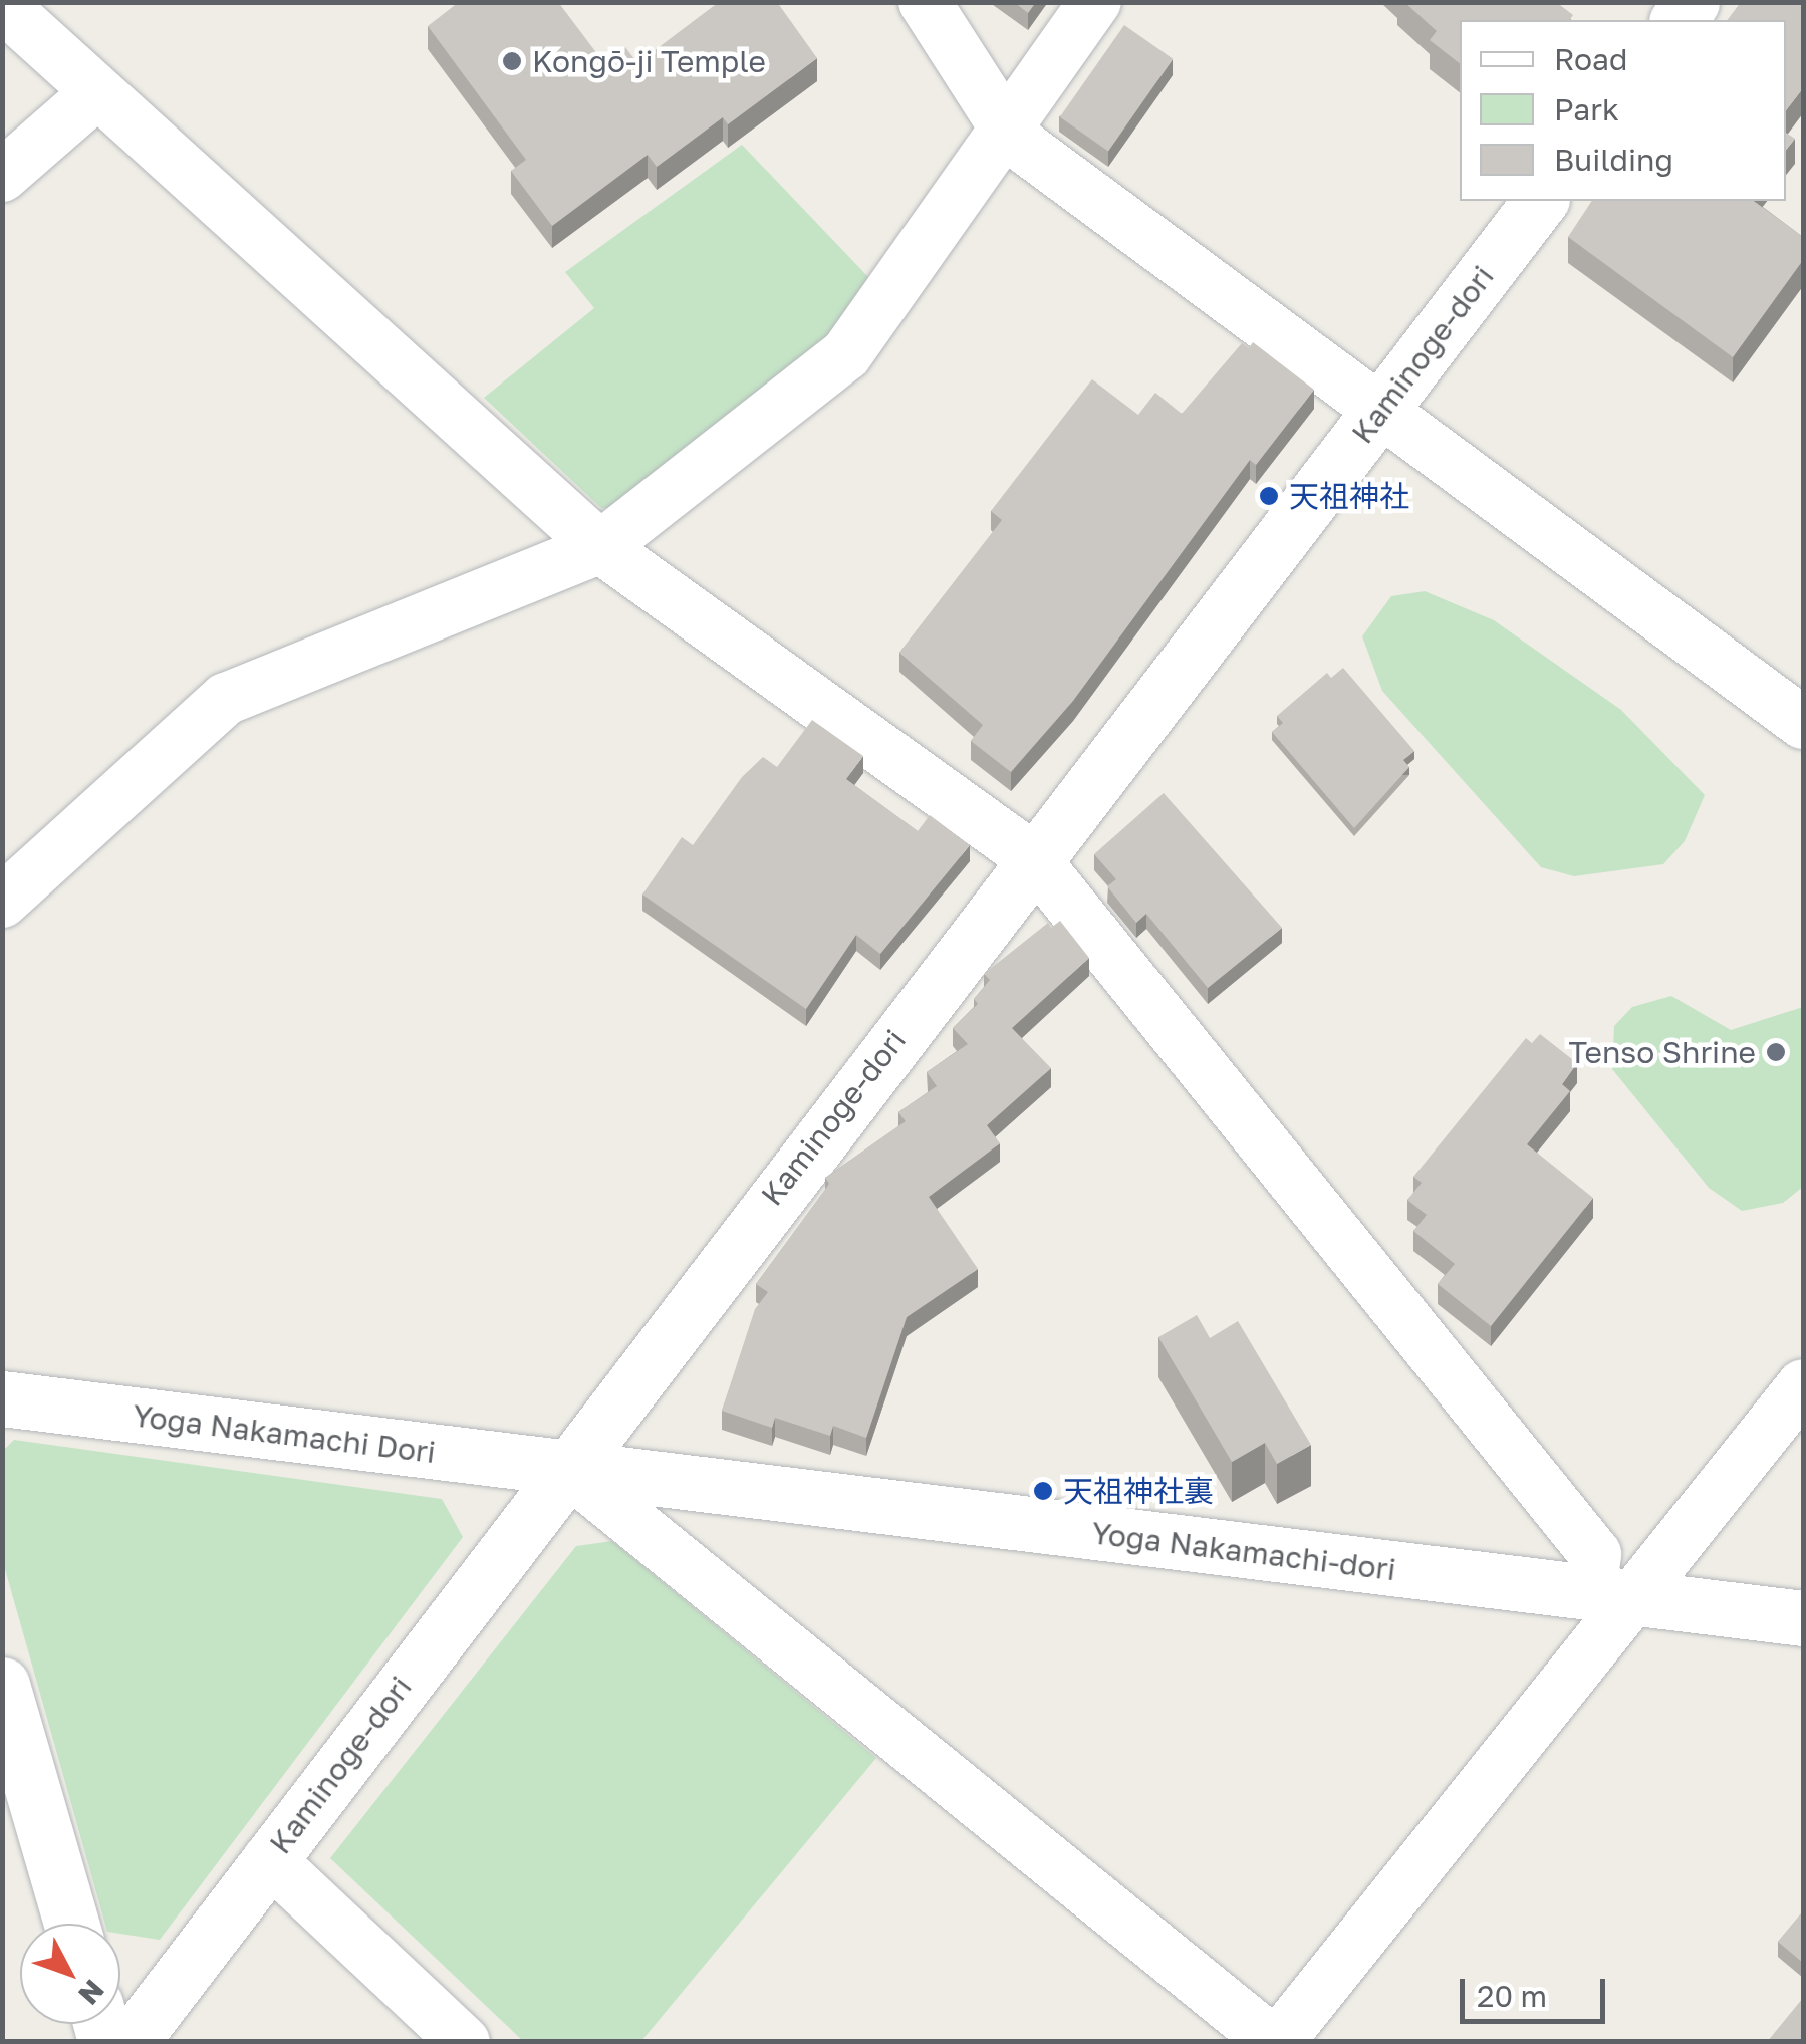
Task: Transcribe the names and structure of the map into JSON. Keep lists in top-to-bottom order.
{
  "streets": {
    "street": ["Kaminoge-dori", "Yoga Nakamachi Dori", "Yoga Nakamachi-dori"]
  },
  "crossings": [
    ["Kaminoge-dori", "Yoga Nakamachi Dori"],
    ["Kaminoge-dori", "Yoga Nakamachi-dori"],
    ["Yoga Nakamachi Dori", "Yoga Nakamachi-dori"]
  ],
  "places": [
    "Kongō-ji Temple",
    "天祖神社",
    "Tenso Shrine",
    "天祖神社裏"
  ],
  "legend": ["Road", "Park", "Building"],
  "scale_bar": "20 m",
  "north": "bottom right"
}
